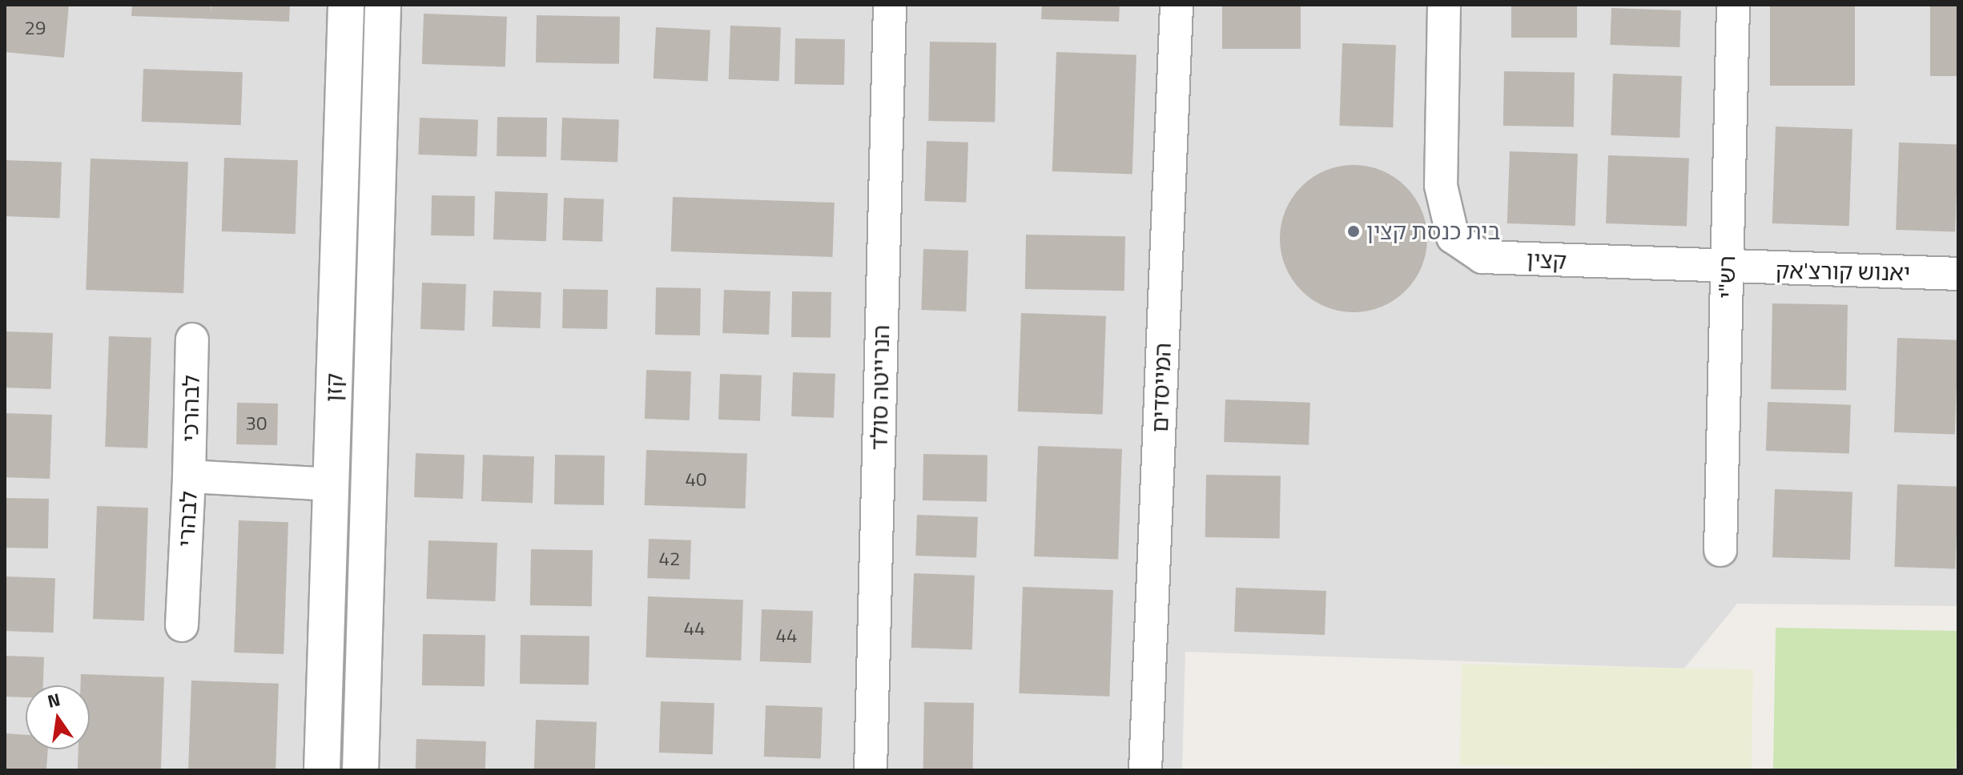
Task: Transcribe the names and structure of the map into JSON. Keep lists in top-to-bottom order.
{
  "streets": {
    "street": [
      "קצין",
      "יאנוש קורצ'אק",
      "רש\"י",
      "קזן",
      "הנרייטה סולד",
      "המייסדים",
      "לבהרכי",
      "לבהרי"
    ]
  },
  "crossings": [
    ["קצין", "יאנוש קורצ'אק"],
    ["קצין", "רש\"י"],
    ["יאנוש קורצ'אק", "רש\"י"],
    ["קזן", "לבהרי"],
    ["לבהרכי", "לבהרי"]
  ],
  "places": ["בית כנסת קצין"],
  "house_numbers": [
    "29",
    "30",
    "40",
    "42",
    "44",
    "44"
  ],
  "north": "top"
}
